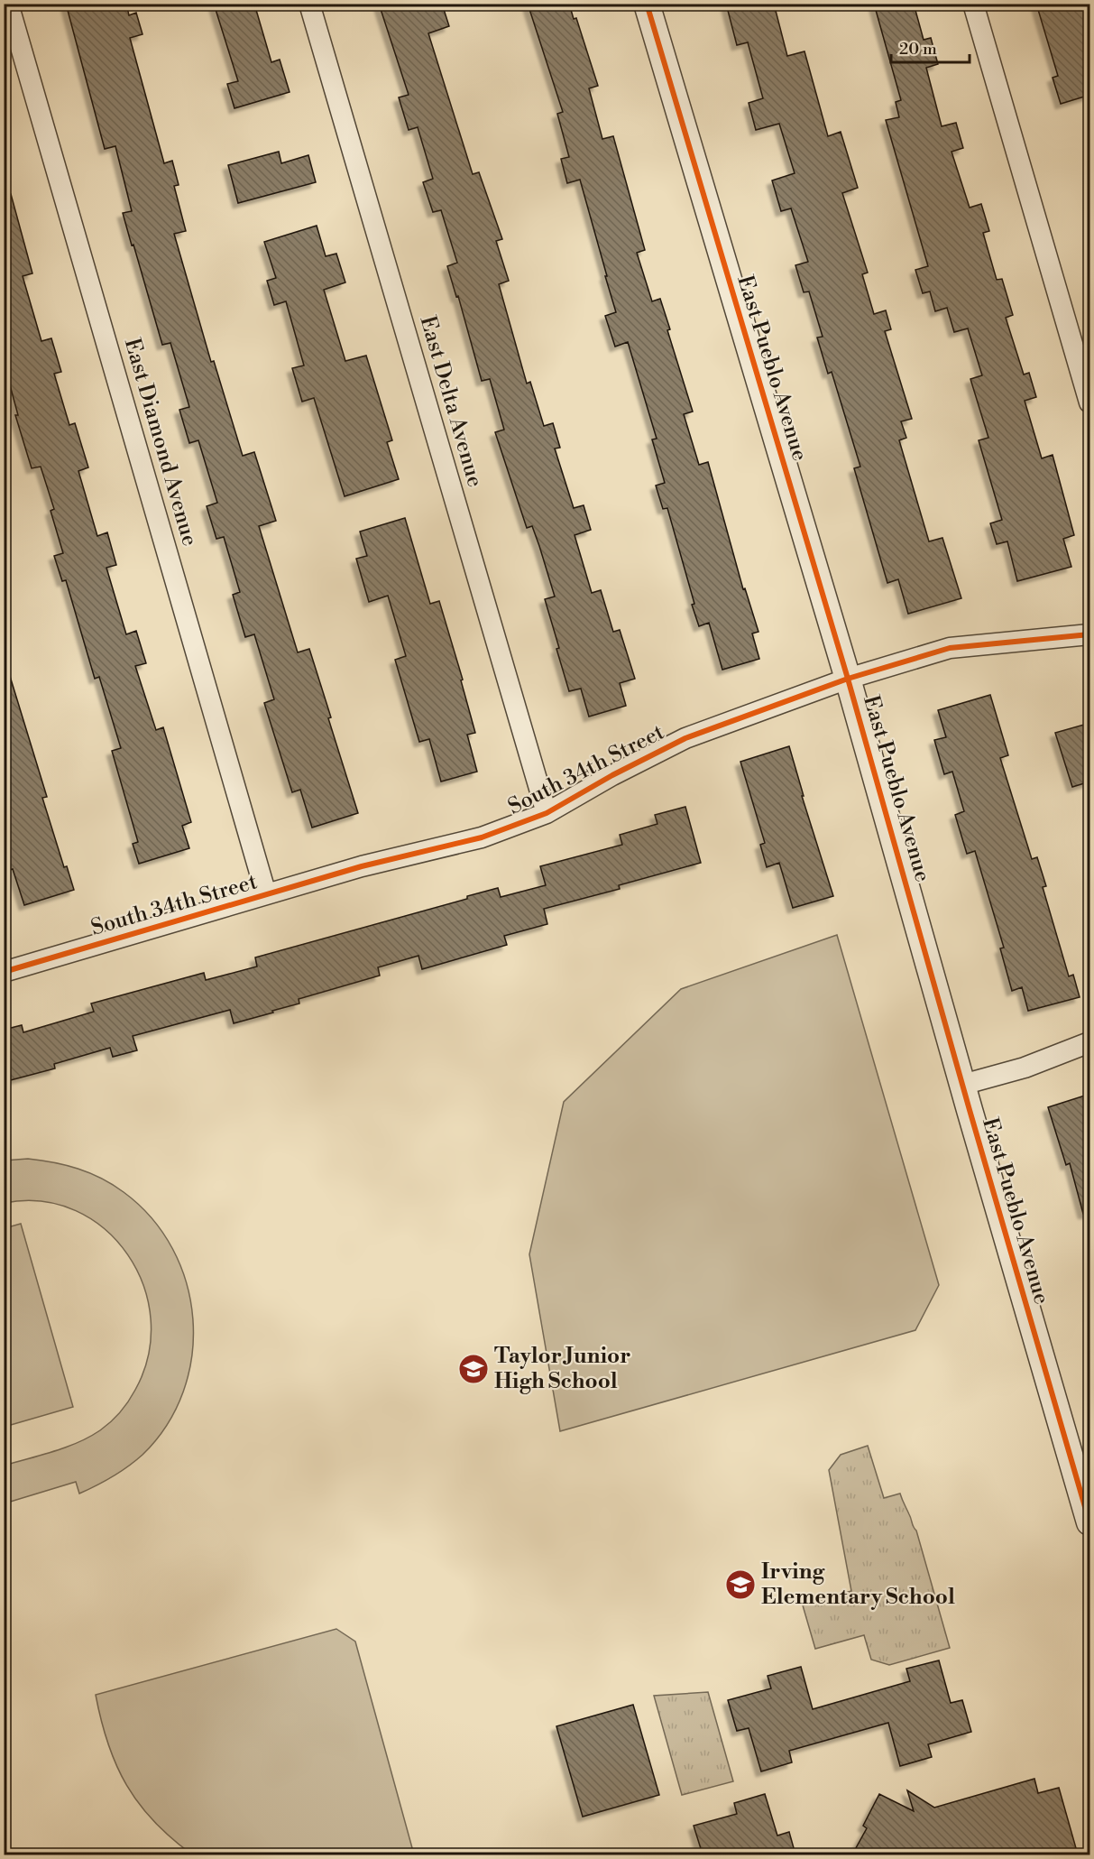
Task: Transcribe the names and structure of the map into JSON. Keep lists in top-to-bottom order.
{
  "streets": {
    "street": [
      "East Pueblo Avenue",
      "East Delta Avenue",
      "East Diamond Avenue",
      "South 34th Street"
    ]
  },
  "crossings": [
    ["East Pueblo Avenue", "South 34th Street"],
    ["East Delta Avenue", "South 34th Street"],
    ["East Diamond Avenue", "South 34th Street"]
  ],
  "places": {
    "school or university": ["Taylor Junior High School", "Irving Elementary School"]
  },
  "scale_bar": "20 m"
}
